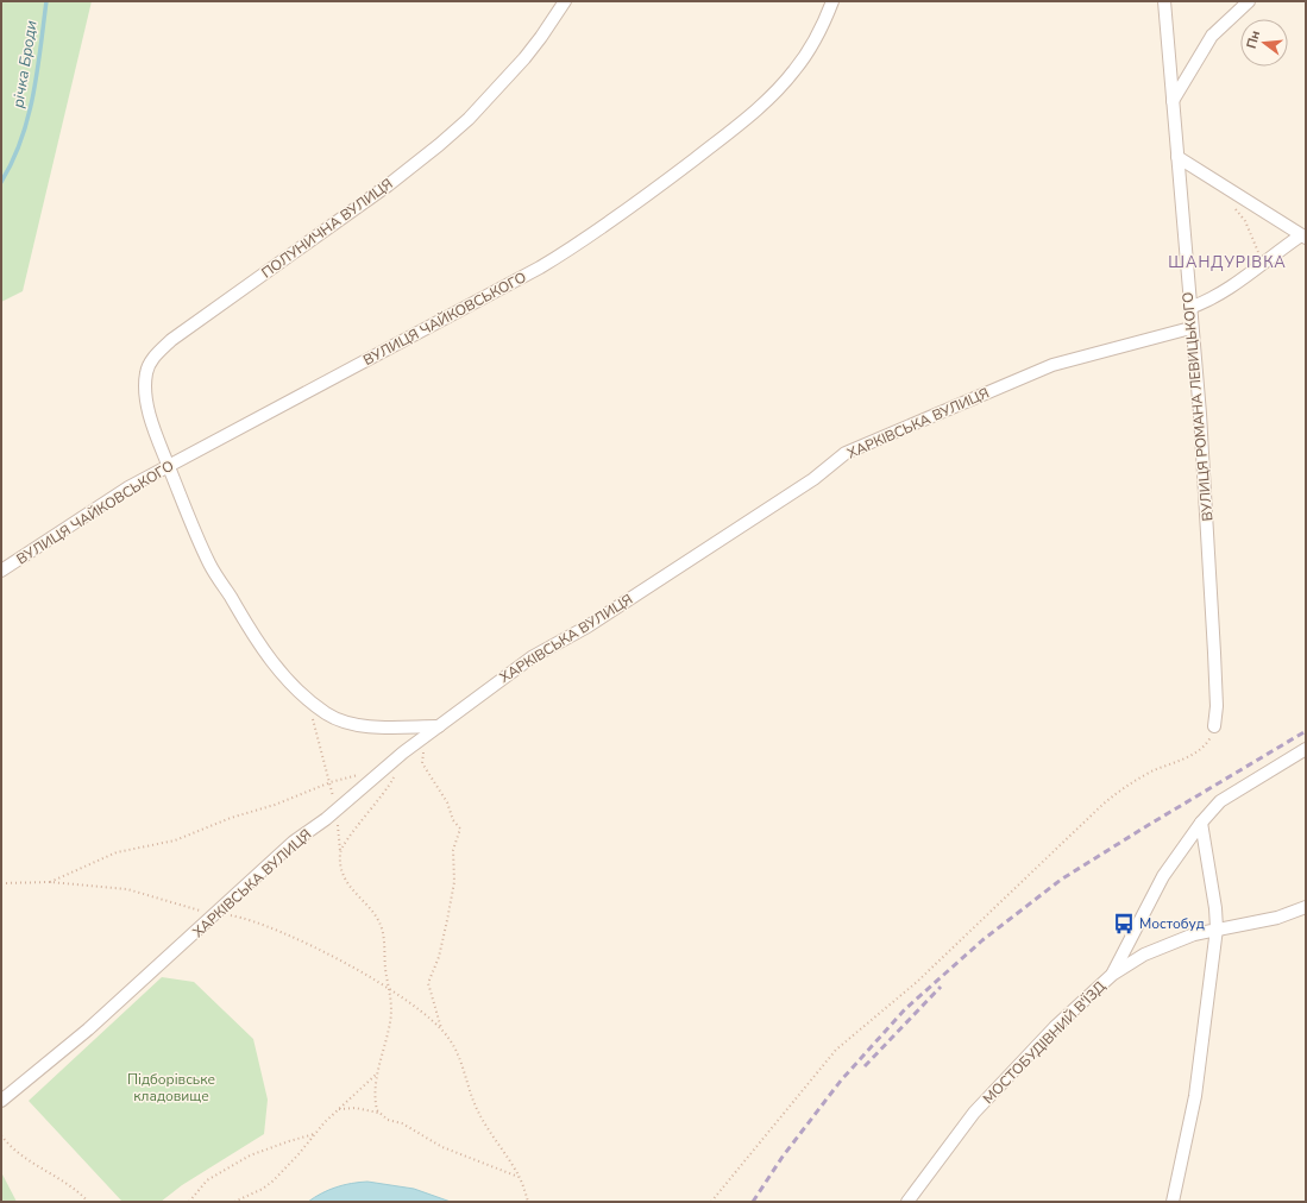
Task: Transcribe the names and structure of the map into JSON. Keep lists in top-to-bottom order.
{
  "streets": {
    "street": [
      "ПОЛУНИЧНА ВУЛИЦЯ",
      "ВУЛИЦЯ ЧАЙКОВСЬКОГО",
      "ВУЛИЦЯ РОМАНА ЛЕВИЦЬКОГО",
      "ХАРКІВСЬКА ВУЛИЦЯ",
      "МОСТОБУДІВНИЙ В'ЇЗД"
    ]
  },
  "crossings": [
    ["ПОЛУНИЧНА ВУЛИЦЯ", "ВУЛИЦЯ ЧАЙКОВСЬКОГО"],
    ["ПОЛУНИЧНА ВУЛИЦЯ", "ХАРКІВСЬКА ВУЛИЦЯ"],
    ["ВУЛИЦЯ РОМАНА ЛЕВИЦЬКОГО", "ХАРКІВСЬКА ВУЛИЦЯ"]
  ],
  "districts": ["ШАНДУРІВКА"],
  "water": ["річка Броди"],
  "parks": ["Підборівське кладовище"],
  "places": {
    "bus stop": ["Мостобуд"]
  },
  "north": "left"
}
